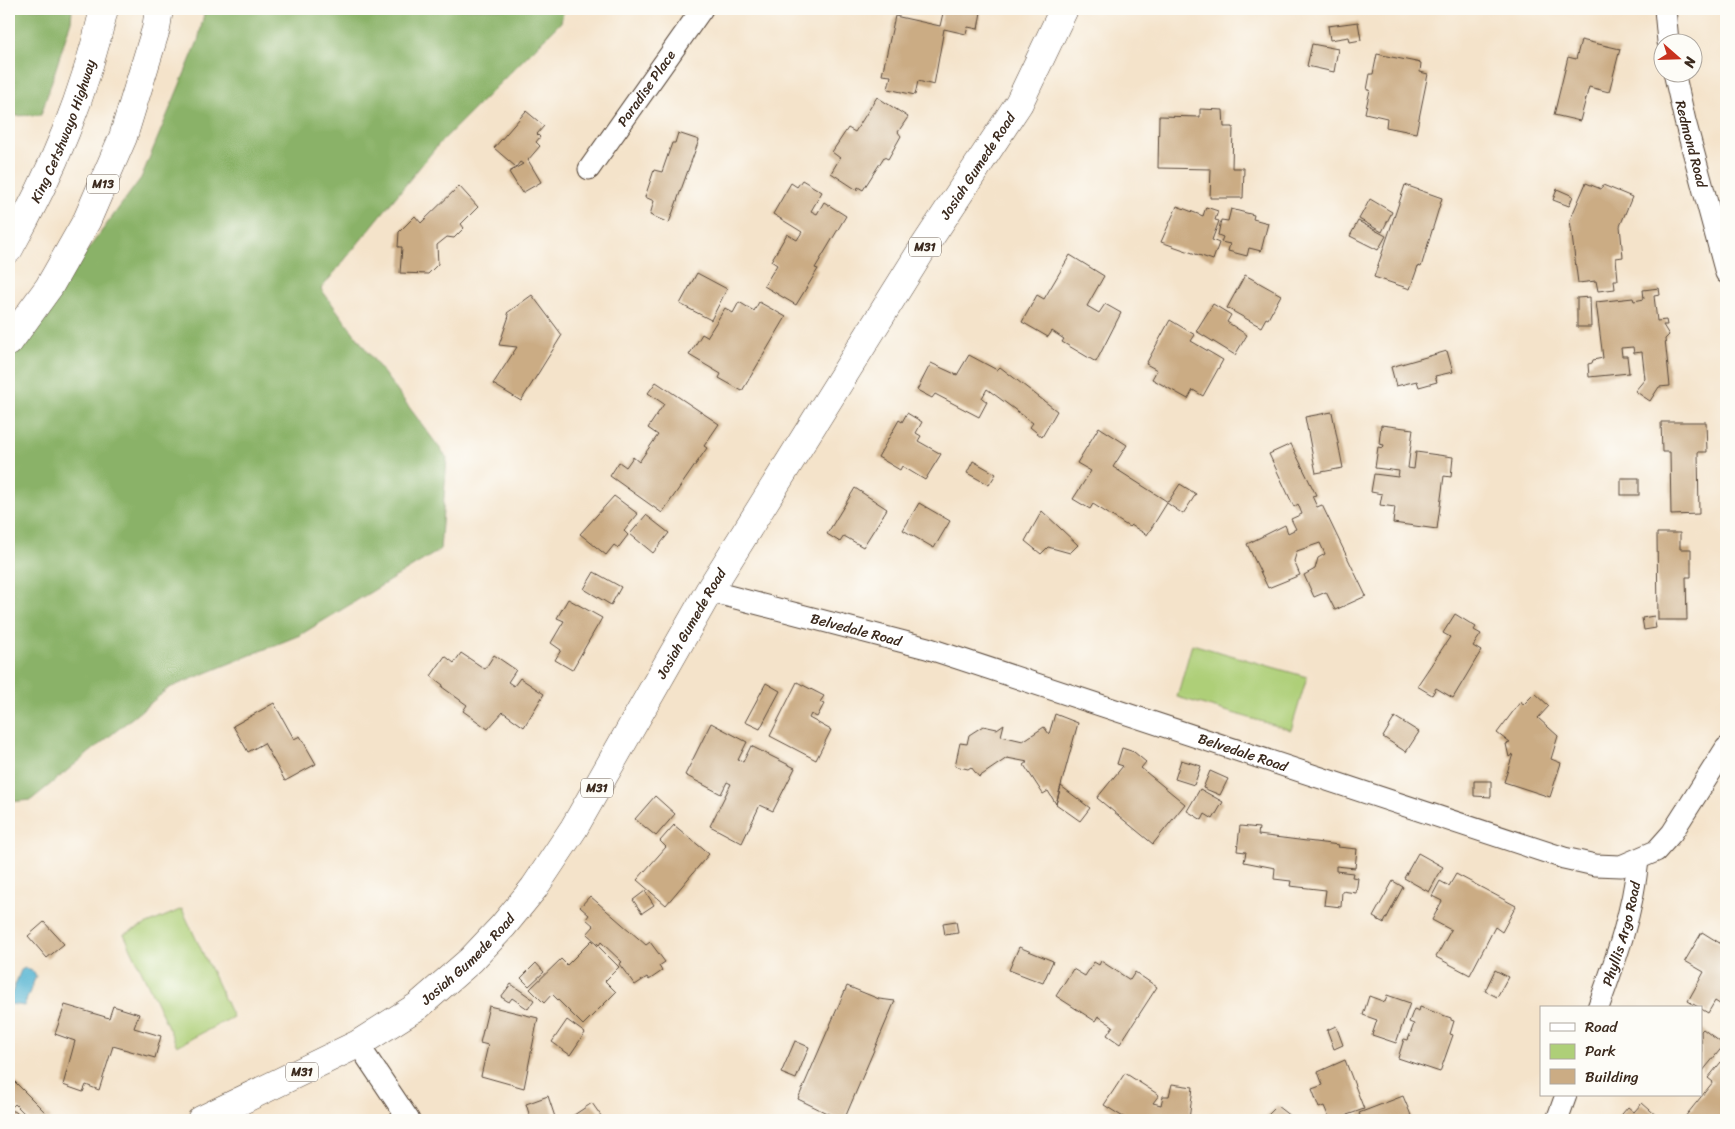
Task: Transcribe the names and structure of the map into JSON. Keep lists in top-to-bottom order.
{
  "streets": {
    "main road": [
      "King Cetshwayo Highway",
      "Josiah Gumede Road",
      "M13",
      "M31"
    ],
    "street": [
      "Paradise Place",
      "Redmond Road",
      "Belvedale Road",
      "Phyllis Argo Road"
    ]
  },
  "crossings": [
    ["Josiah Gumede Road", "Belvedale Road"],
    ["Belvedale Road", "Phyllis Argo Road"]
  ],
  "legend": ["Road", "Park", "Building"],
  "north": "right"
}
